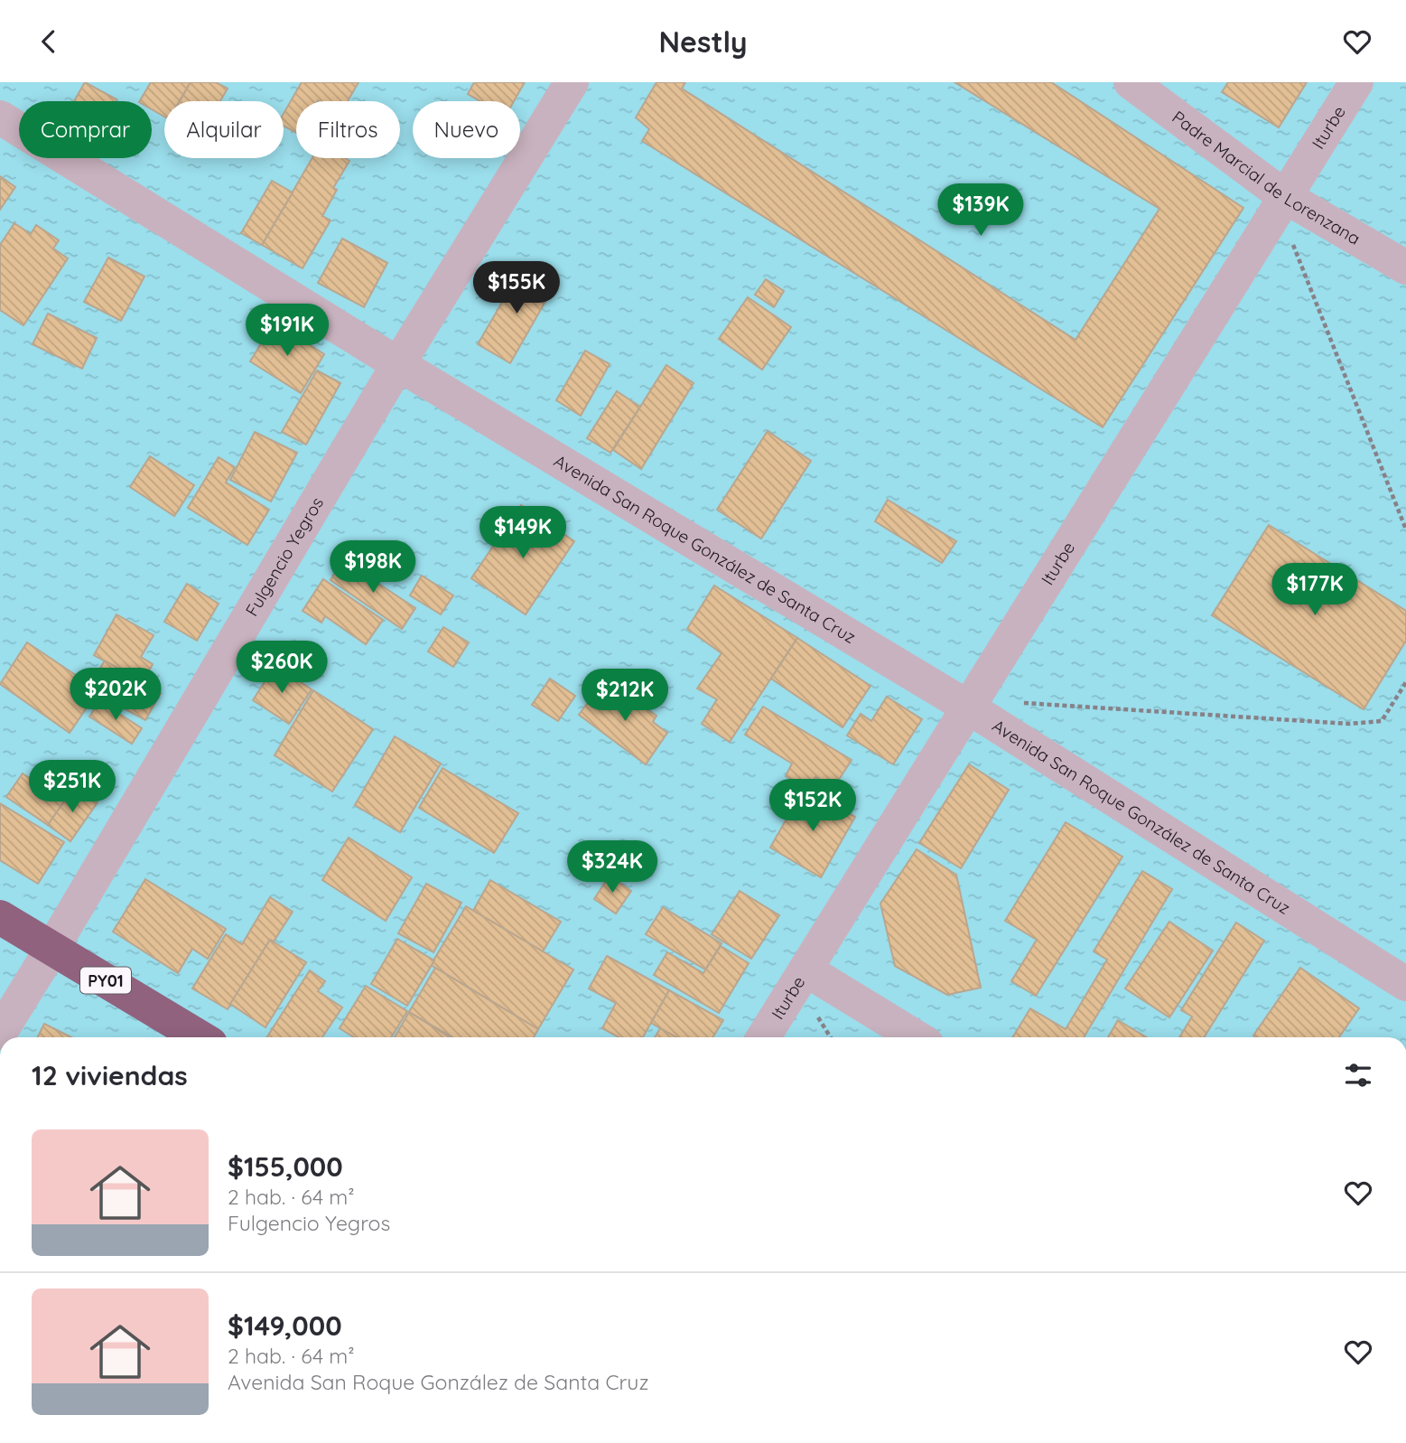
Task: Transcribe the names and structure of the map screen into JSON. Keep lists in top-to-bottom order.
{
  "streets": {
    "highway": ["PY01"],
    "street": [
      "Iturbe",
      "Padre Marcial de Lorenzana",
      "Avenida San Roque González de Santa Cruz",
      "Fulgencio Yegros"
    ]
  },
  "crossings": [
    ["Iturbe", "Padre Marcial de Lorenzana"],
    ["Iturbe", "Avenida San Roque González de Santa Cruz"],
    ["Avenida San Roque González de Santa Cruz", "Fulgencio Yegros"],
    ["Fulgencio Yegros", "PY01"]
  ],
  "page": {
    "header": "Nestly",
    "chip": [
      "Comprar",
      "Alquilar",
      "Filtros",
      "Nuevo"
    ],
    "price": [
      "$139K",
      "$155K",
      "$191K",
      "$149K",
      "$198K",
      "$177K",
      "$260K",
      "$202K",
      "$212K",
      "$251K",
      "$152K",
      "$324K"
    ],
    "heading": "12 viviendas",
    "list": [
      {
        "name": "$155,000",
        "note": "2 hab. · 64 m² · Fulgencio Yegros"
      },
      {
        "name": "$149,000",
        "note": "2 hab. · 64 m² · Avenida San Roque González de Santa Cruz"
      }
    ]
  }
}
